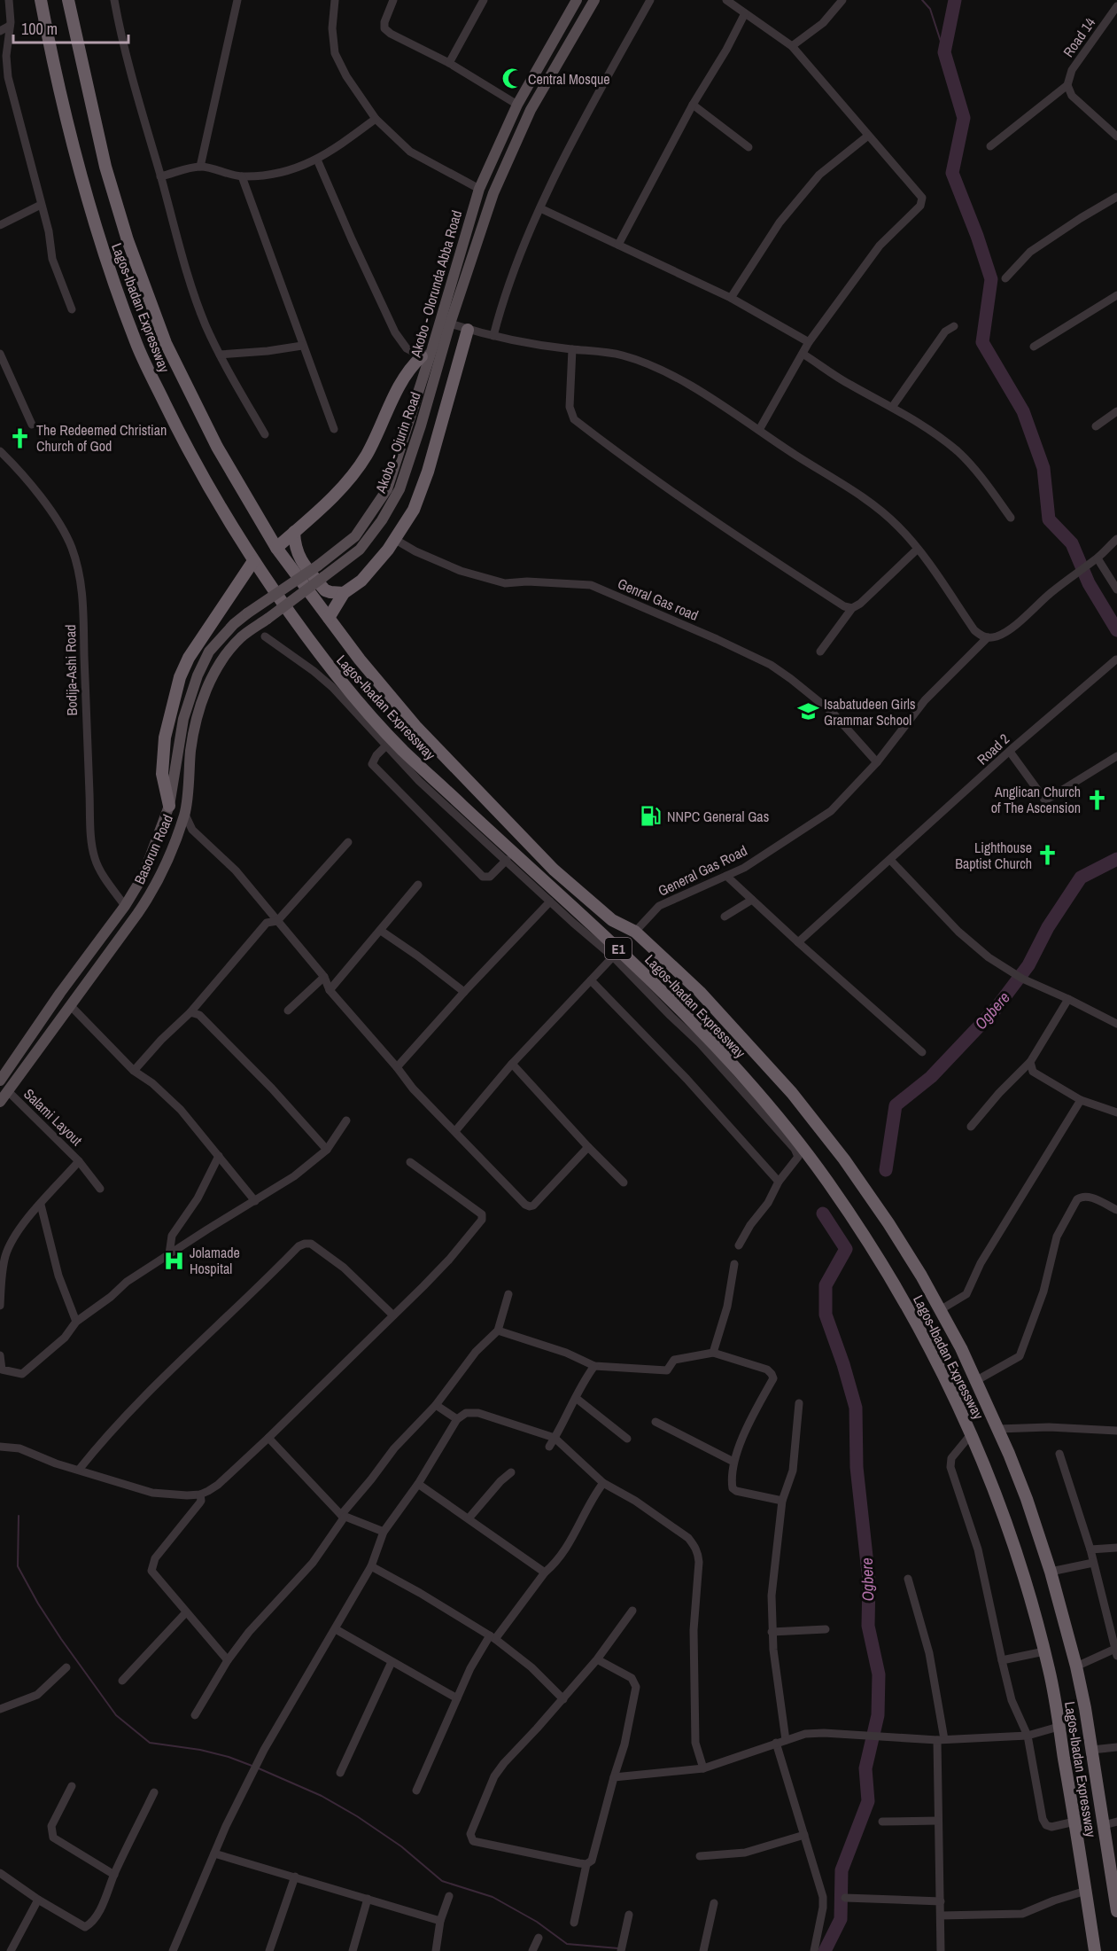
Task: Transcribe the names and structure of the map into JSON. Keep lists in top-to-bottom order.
{
  "streets": {
    "highway": ["Lagos-Ibadan Expressway", "E1"],
    "main road": ["Akobo - Olorunda Abba Road", "Akobo - Ojurin Road", "Basorun Road"],
    "street": [
      "Road 14",
      "Genral Gas road",
      "Bodija-Ashi Road",
      "Road 2",
      "General Gas Road",
      "Salami Layout"
    ]
  },
  "crossings": [
    ["Akobo - Olorunda Abba Road", "Akobo - Ojurin Road"],
    ["Akobo - Olorunda Abba Road", "Basorun Road"],
    ["Lagos-Ibadan Expressway", "General Gas Road"],
    ["Akobo - Ojurin Road", "Basorun Road"],
    ["Genral Gas road", "General Gas Road"],
    ["Bodija-Ashi Road", "Basorun Road"],
    ["Basorun Road", "Salami Layout"]
  ],
  "water": ["Ogbere"],
  "places": {
    "mosque": ["Central Mosque"],
    "church": ["The Redeemed Christian Church of God", "Anglican Church of The Ascension", "Lighthouse Baptist Church"],
    "school or university": ["Isabatudeen Girls Grammar School"],
    "fuel station": ["NNPC General Gas"],
    "hospital": ["Jolamade Hospital"]
  },
  "scale_bar": "100 m"
}
